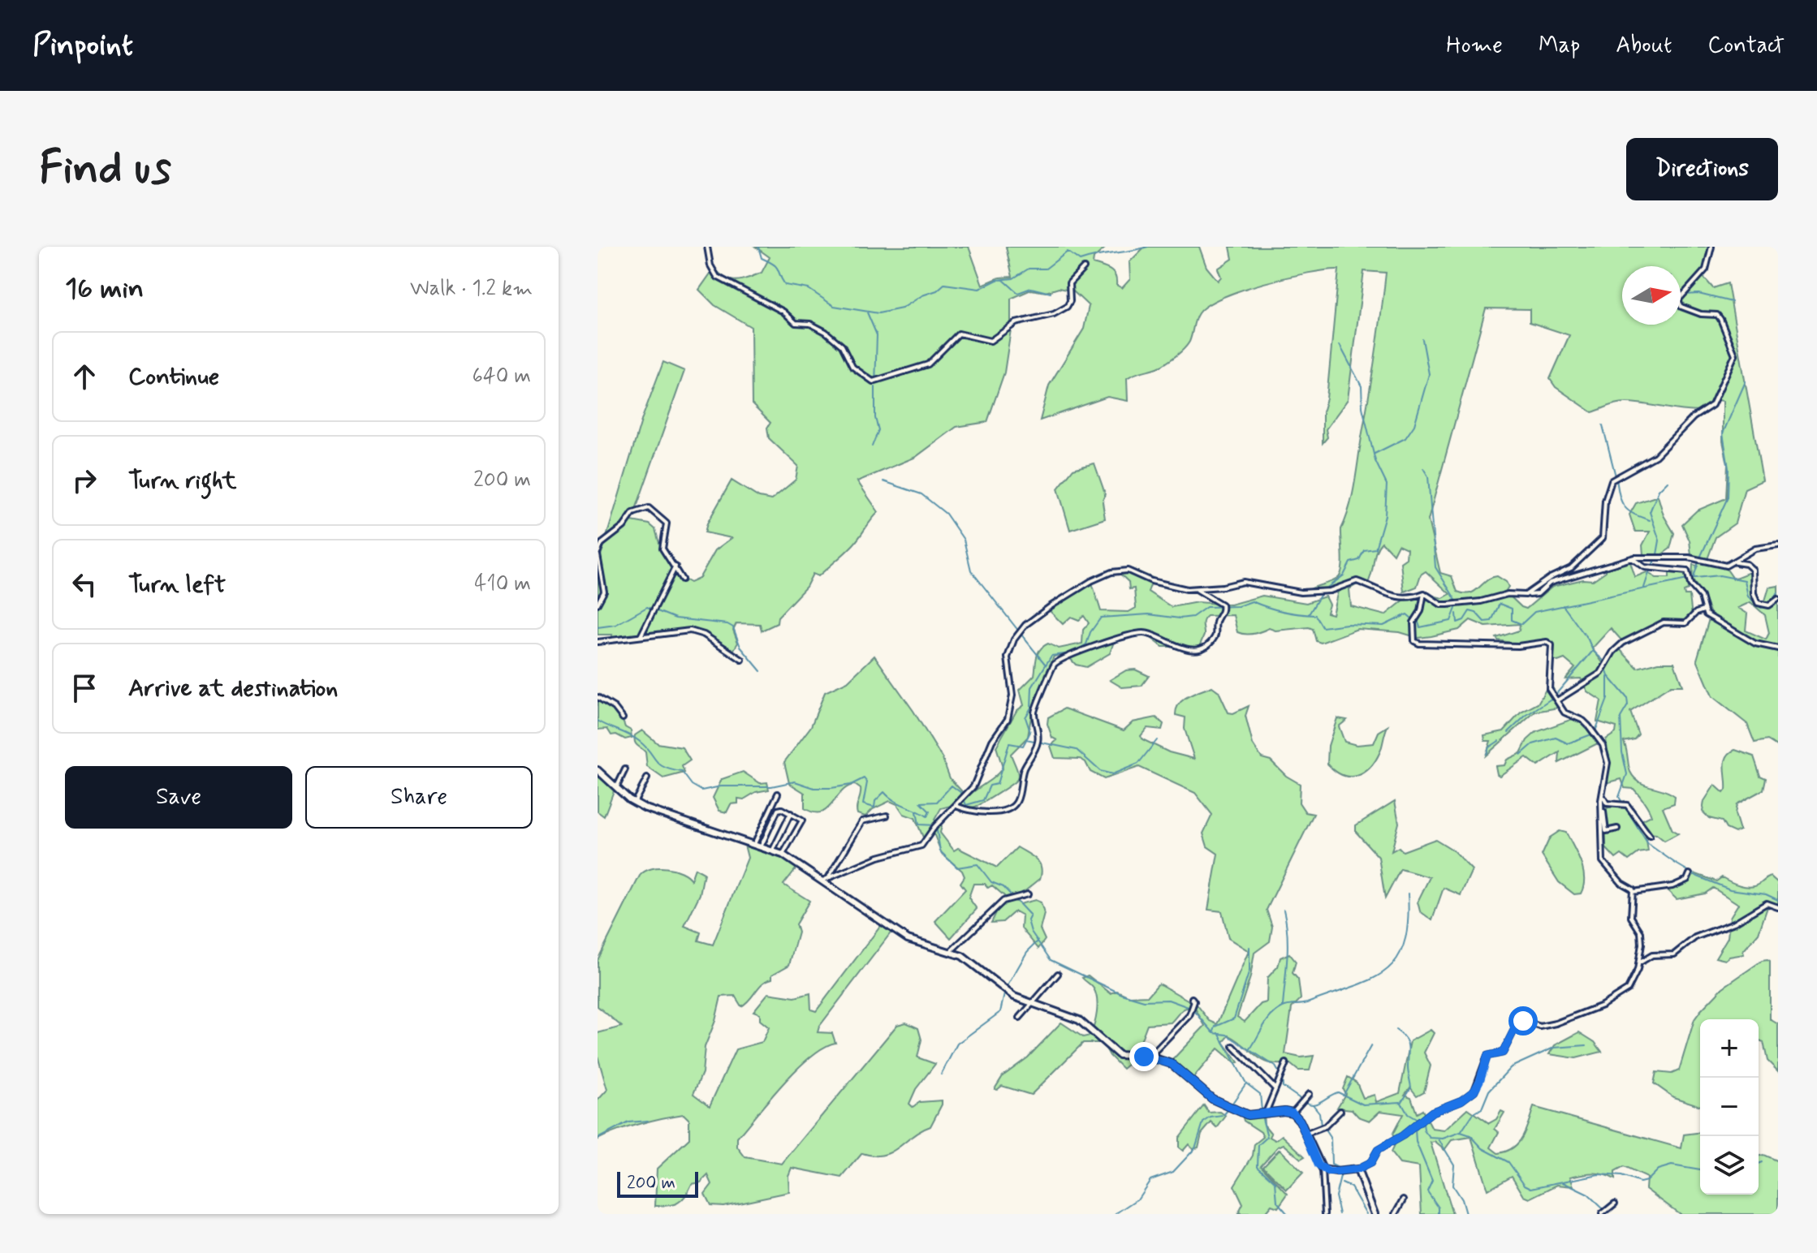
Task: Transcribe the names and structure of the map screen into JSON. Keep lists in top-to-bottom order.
{
  "scale_bar": "200 m",
  "north": "right",
  "page": {
    "header": "Pinpoint",
    "nav": [
      "Home",
      "Map",
      "About",
      "Contact"
    ],
    "buttons": [
      "Directions",
      ["Save", "Share"]
    ],
    "title": "Find us",
    "heading": ["16 min", "Walk · 1.2 km"],
    "list": [
      ["Continue", "640 m"],
      ["Turn right", "200 m"],
      ["Turn left", "410 m"],
      "Arrive at destination"
    ],
    "map_buttons": ["+", "−"],
    "scale": "200 m"
  }
}
